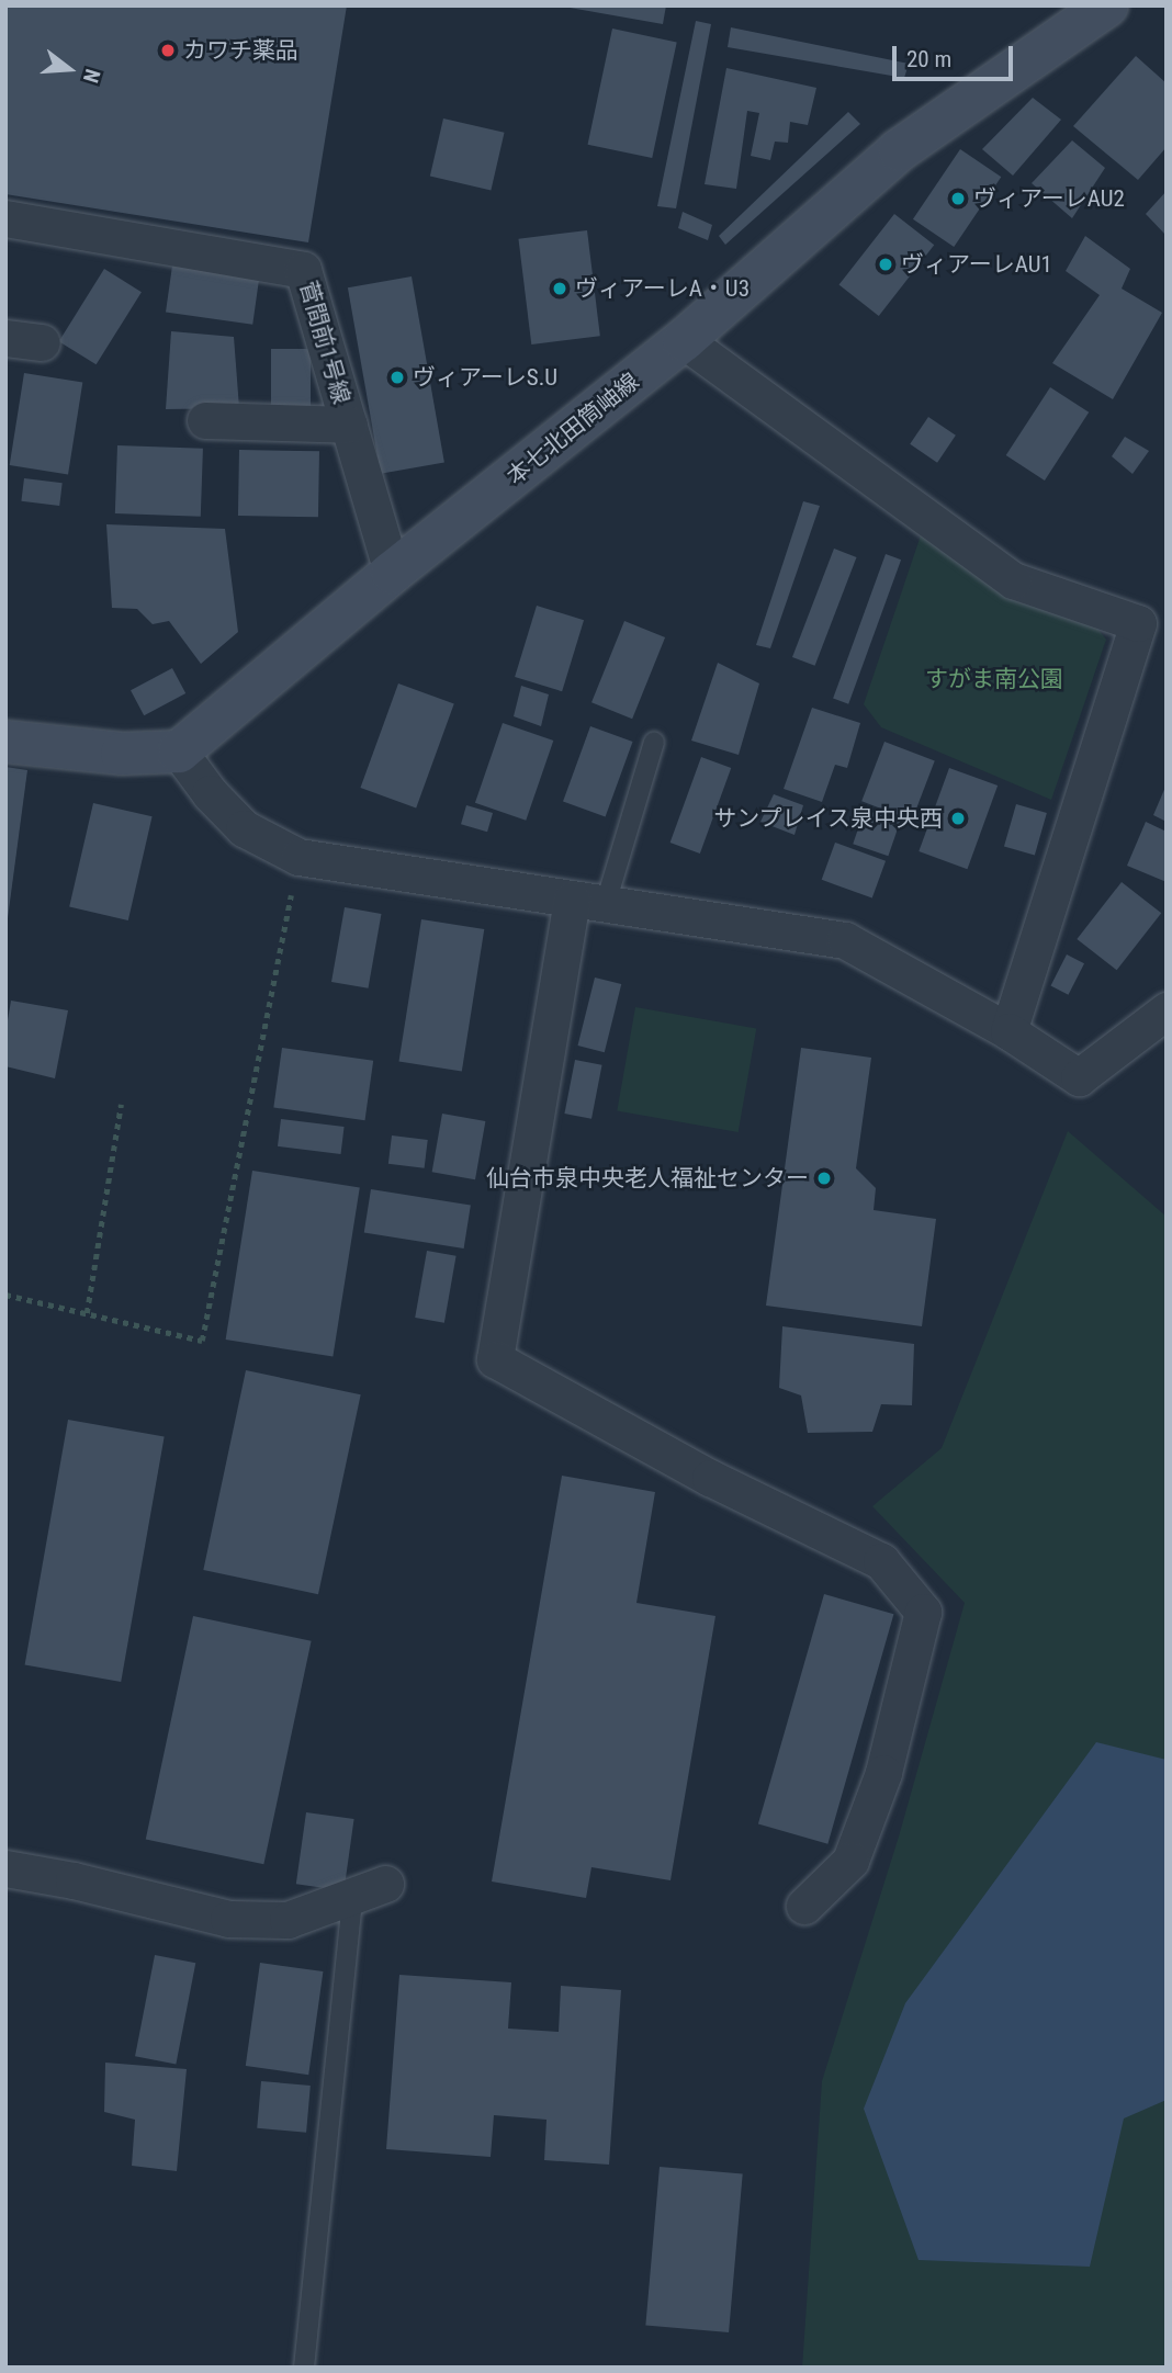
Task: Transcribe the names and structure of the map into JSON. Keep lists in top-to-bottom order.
{
  "streets": {
    "street": ["菅間前1号線", "本七北田筒岫線"]
  },
  "crossings": [
    ["菅間前1号線", "本七北田筒岫線"]
  ],
  "parks": ["すがま南公園"],
  "places": [
    "カワチ薬品",
    "ヴィアーレAU2",
    "ヴィアーレAU1",
    "ヴィアーレA・U3",
    "ヴィアーレS.U",
    "サンプレイス泉中央西",
    "仙台市泉中央老人福祉センター"
  ],
  "scale_bar": "20 m",
  "north": "right"
}
